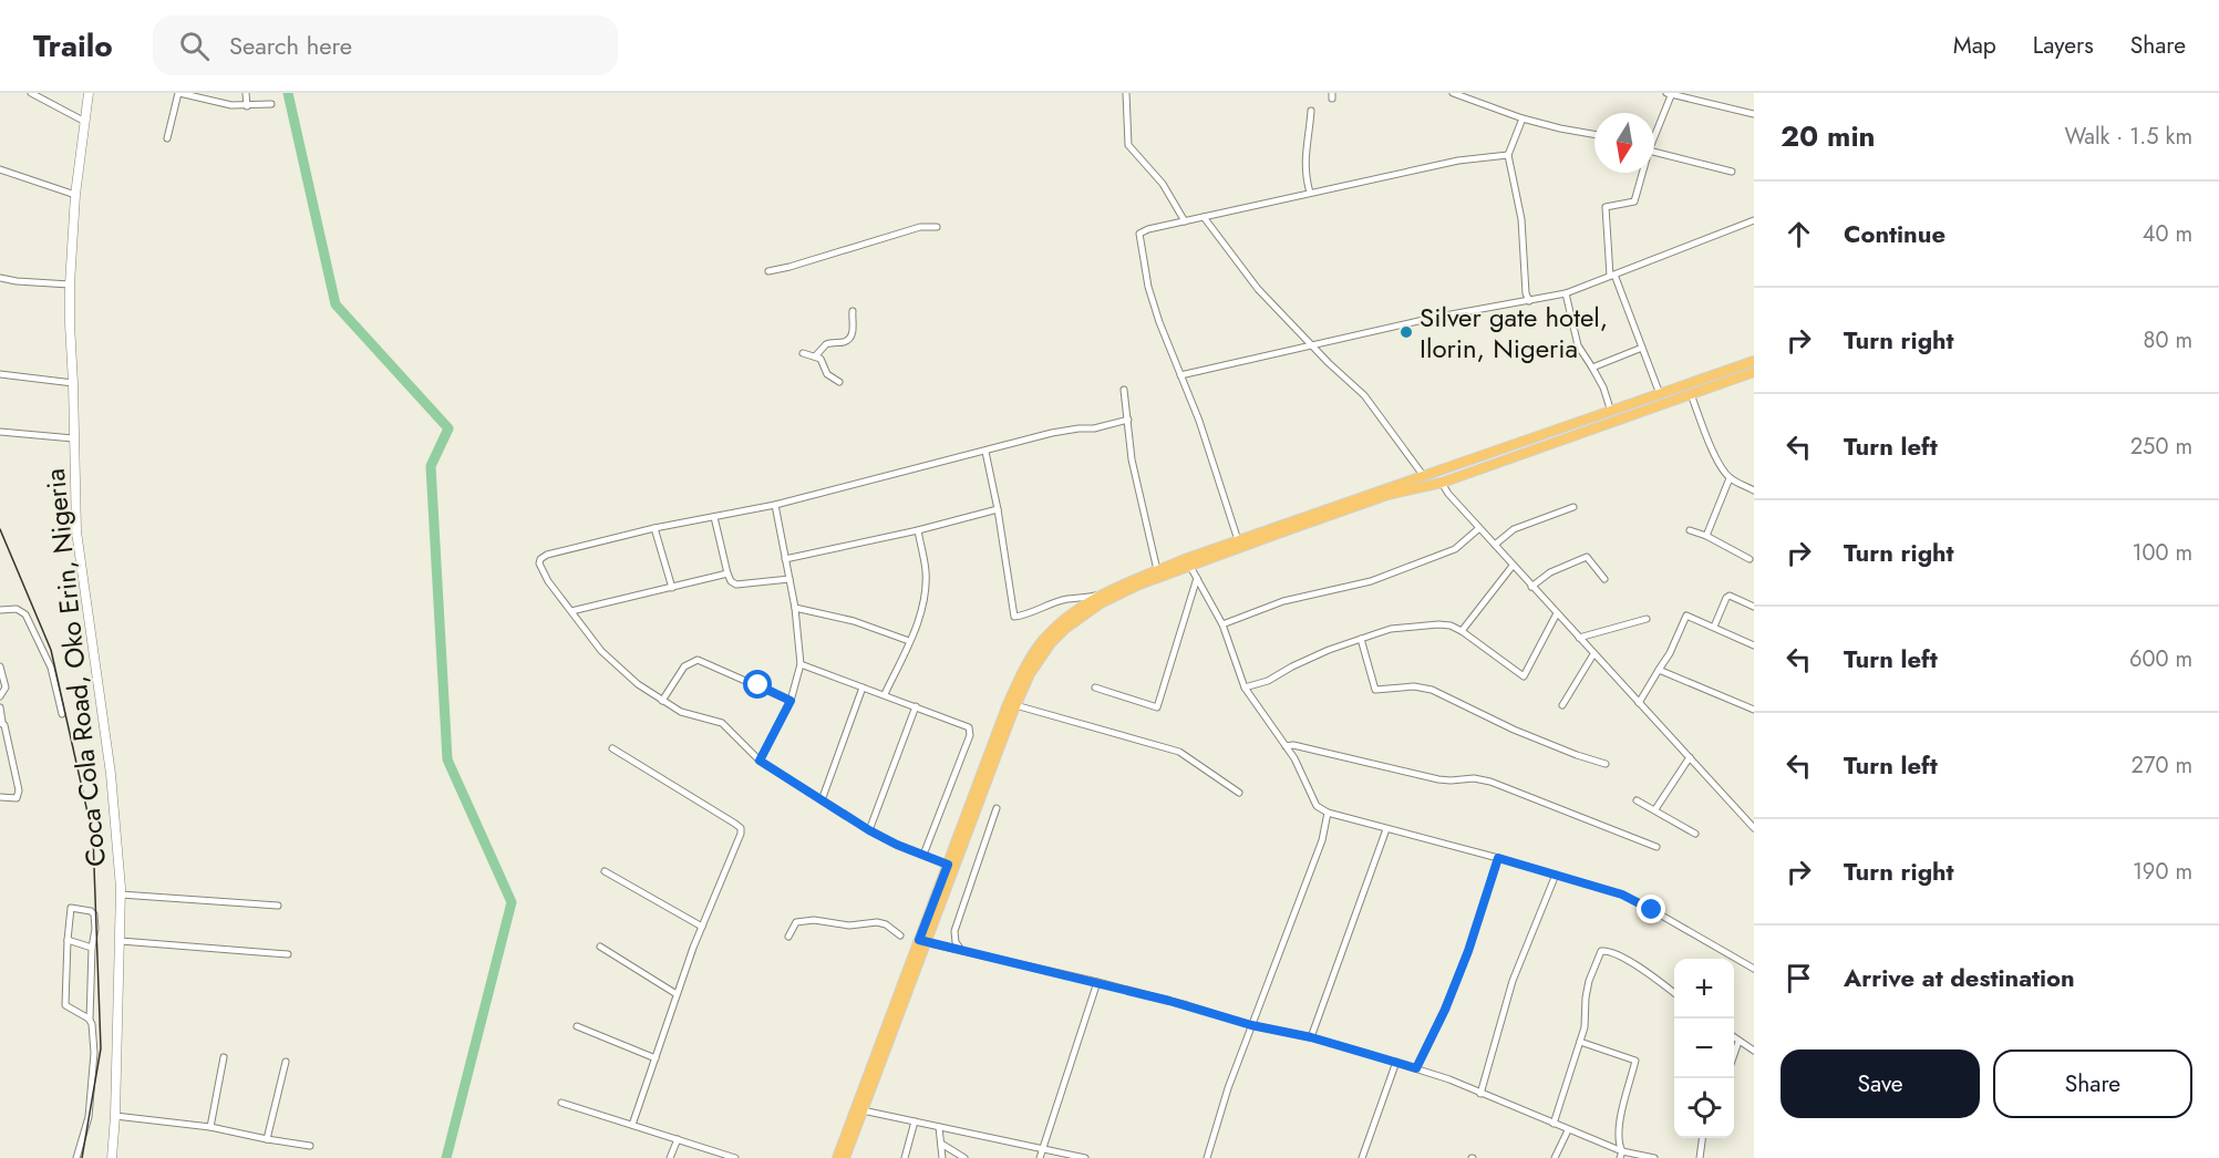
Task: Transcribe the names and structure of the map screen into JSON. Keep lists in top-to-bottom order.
{
  "streets": {
    "street": ["Coca Cola Road, Oko Erin, Nigeria"]
  },
  "places": ["Silver gate hotel, Ilorin, Nigeria"],
  "north": "bottom",
  "page": {
    "header": "Trailo",
    "search": "Search here",
    "nav": ["Map", "Layers", "Share"],
    "heading": ["20 min", "Walk · 1.5 km"],
    "list": [
      ["Continue", "40 m"],
      ["Turn right", "80 m"],
      ["Turn left", "250 m"],
      ["Turn right", "100 m"],
      ["Turn left", "600 m"],
      ["Turn left", "270 m"],
      ["Turn right", "190 m"],
      "Arrive at destination"
    ],
    "map_buttons": ["+", "−"],
    "buttons": ["Save", "Share"]
  }
}
